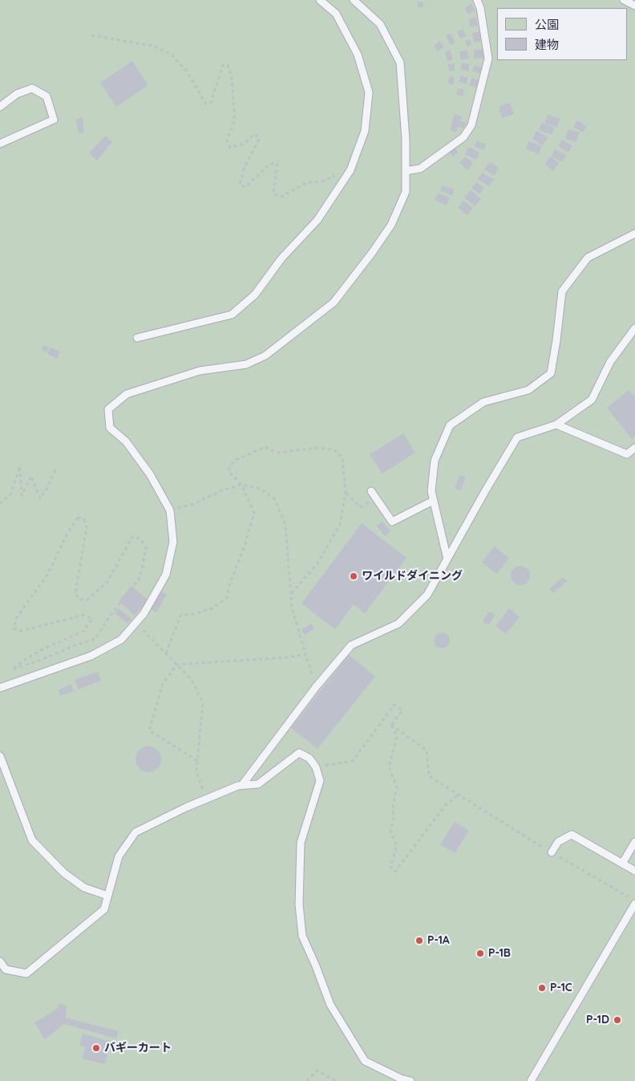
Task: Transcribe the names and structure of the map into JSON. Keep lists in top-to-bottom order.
{
  "places": [
    "ワイルドダイニング",
    "P-1A",
    "P-1B",
    "P-1C",
    "P-1D",
    "バギーカート"
  ],
  "legend": ["公園", "建物"]
}
